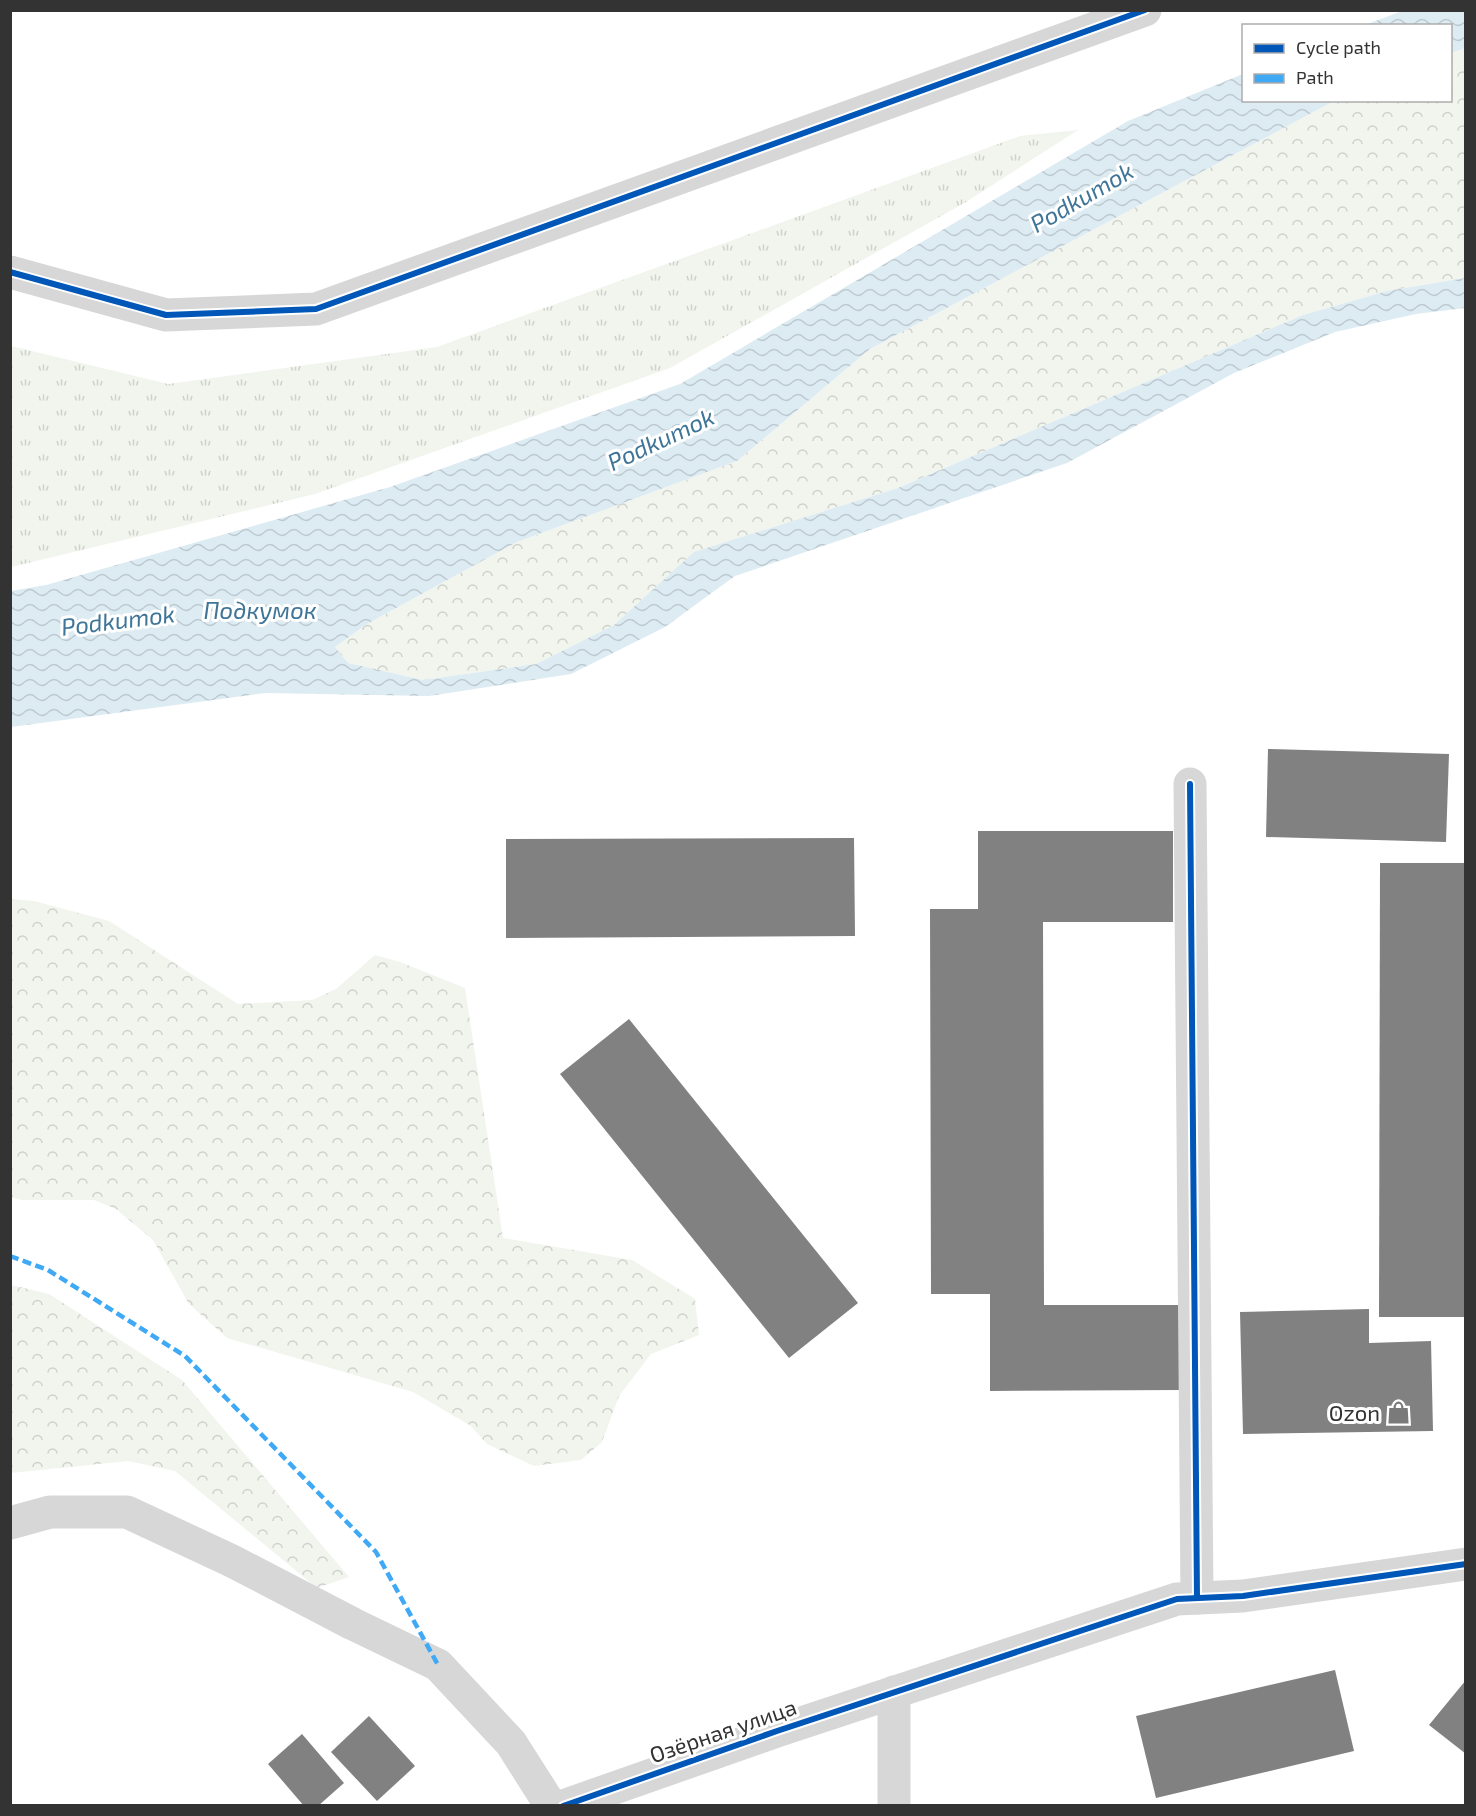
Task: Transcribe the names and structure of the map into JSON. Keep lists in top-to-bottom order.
{
  "streets": {
    "street": ["Озёрная улица"]
  },
  "water": ["Podkumok", "Подкумок"],
  "places": {
    "shop": ["Ozon"]
  },
  "legend": ["Cycle path", "Path"]
}
